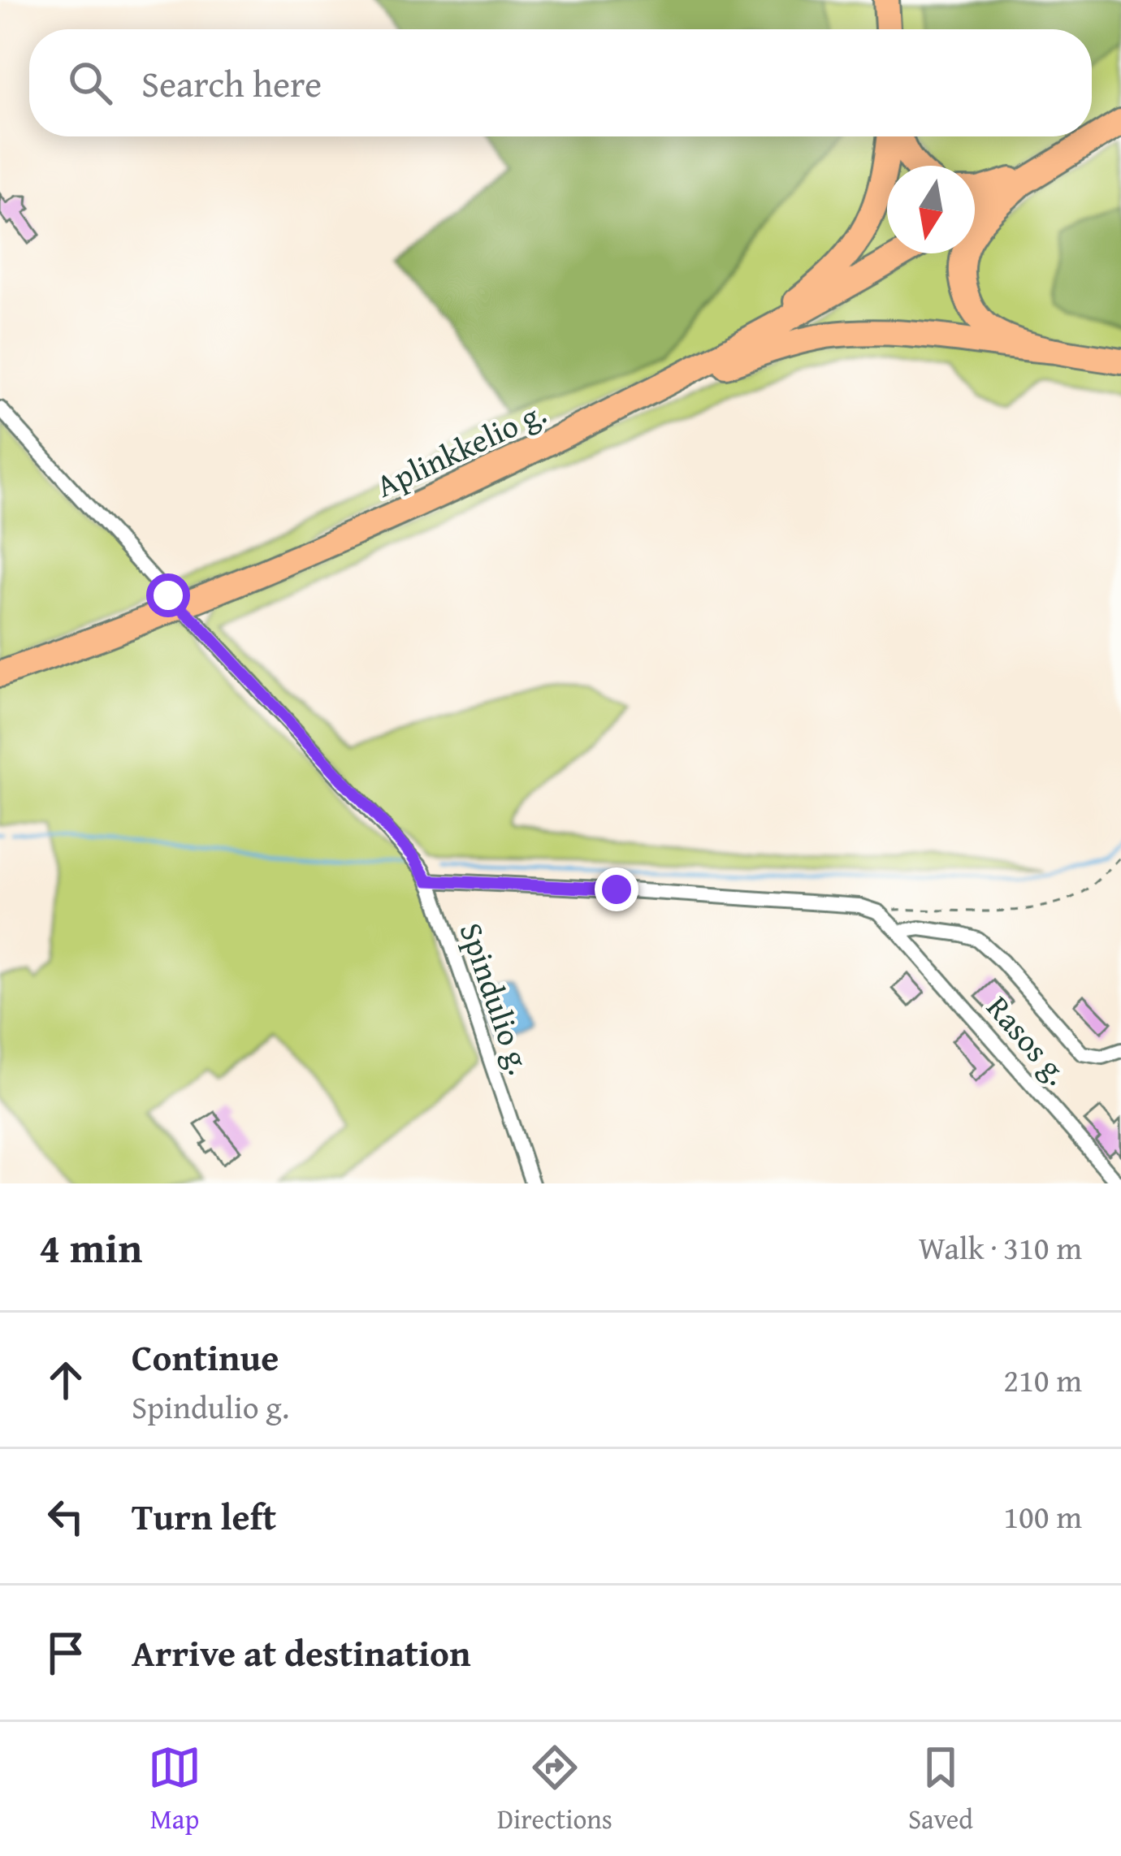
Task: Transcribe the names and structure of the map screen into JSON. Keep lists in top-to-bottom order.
{
  "streets": {
    "highway": ["Aplinkkelio g."],
    "street": ["Spindulio g.", "Rasos g."]
  },
  "crossings": [
    ["Aplinkkelio g.", "Spindulio g."]
  ],
  "north": "bottom",
  "page": {
    "search": "Search here",
    "heading": ["4 min", "Walk · 310 m"],
    "list": [
      ["Continue", "Spindulio g.", "210 m"],
      ["Turn left", "100 m"],
      "Arrive at destination"
    ],
    "nav": ["Map", "Directions", "Saved"]
  }
}
